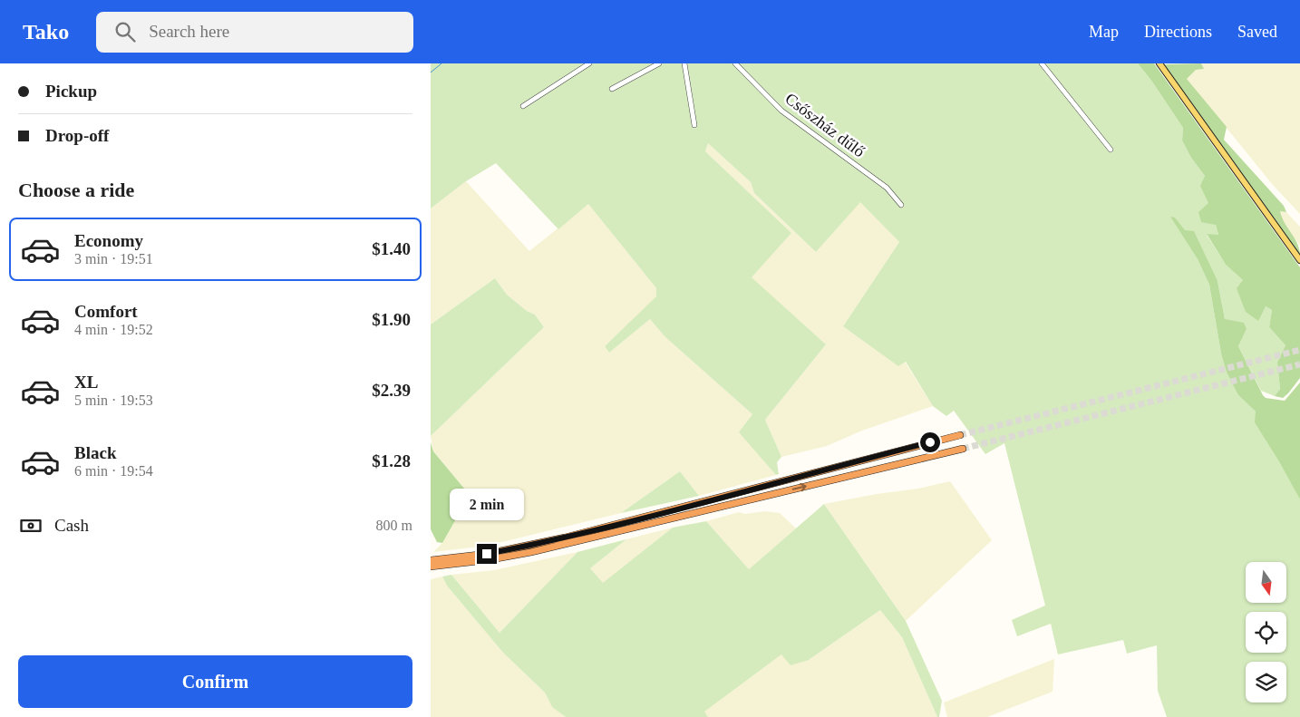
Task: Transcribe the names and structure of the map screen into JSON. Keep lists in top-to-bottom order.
{
  "streets": {
    "street": ["Csőszház dűlő"]
  },
  "north": "bottom",
  "page": {
    "header": "Tako",
    "search": "Search here",
    "nav": ["Map", "Directions", "Saved"],
    "banner": ["Pickup", "Drop-off"],
    "heading": "Choose a ride",
    "list": [
      {
        "name": "Economy",
        "note": "3 min · 19:51",
        "value": "$1.40"
      },
      {
        "name": "Comfort",
        "note": "4 min · 19:52",
        "value": "$1.90"
      },
      {
        "name": "XL",
        "note": "5 min · 19:53",
        "value": "$2.39"
      },
      {
        "name": "Black",
        "note": "6 min · 19:54",
        "value": "$1.28"
      }
    ],
    "bubble": "2 min",
    "pay": ["Cash", "800 m"],
    "buttons": "Confirm"
  }
}
